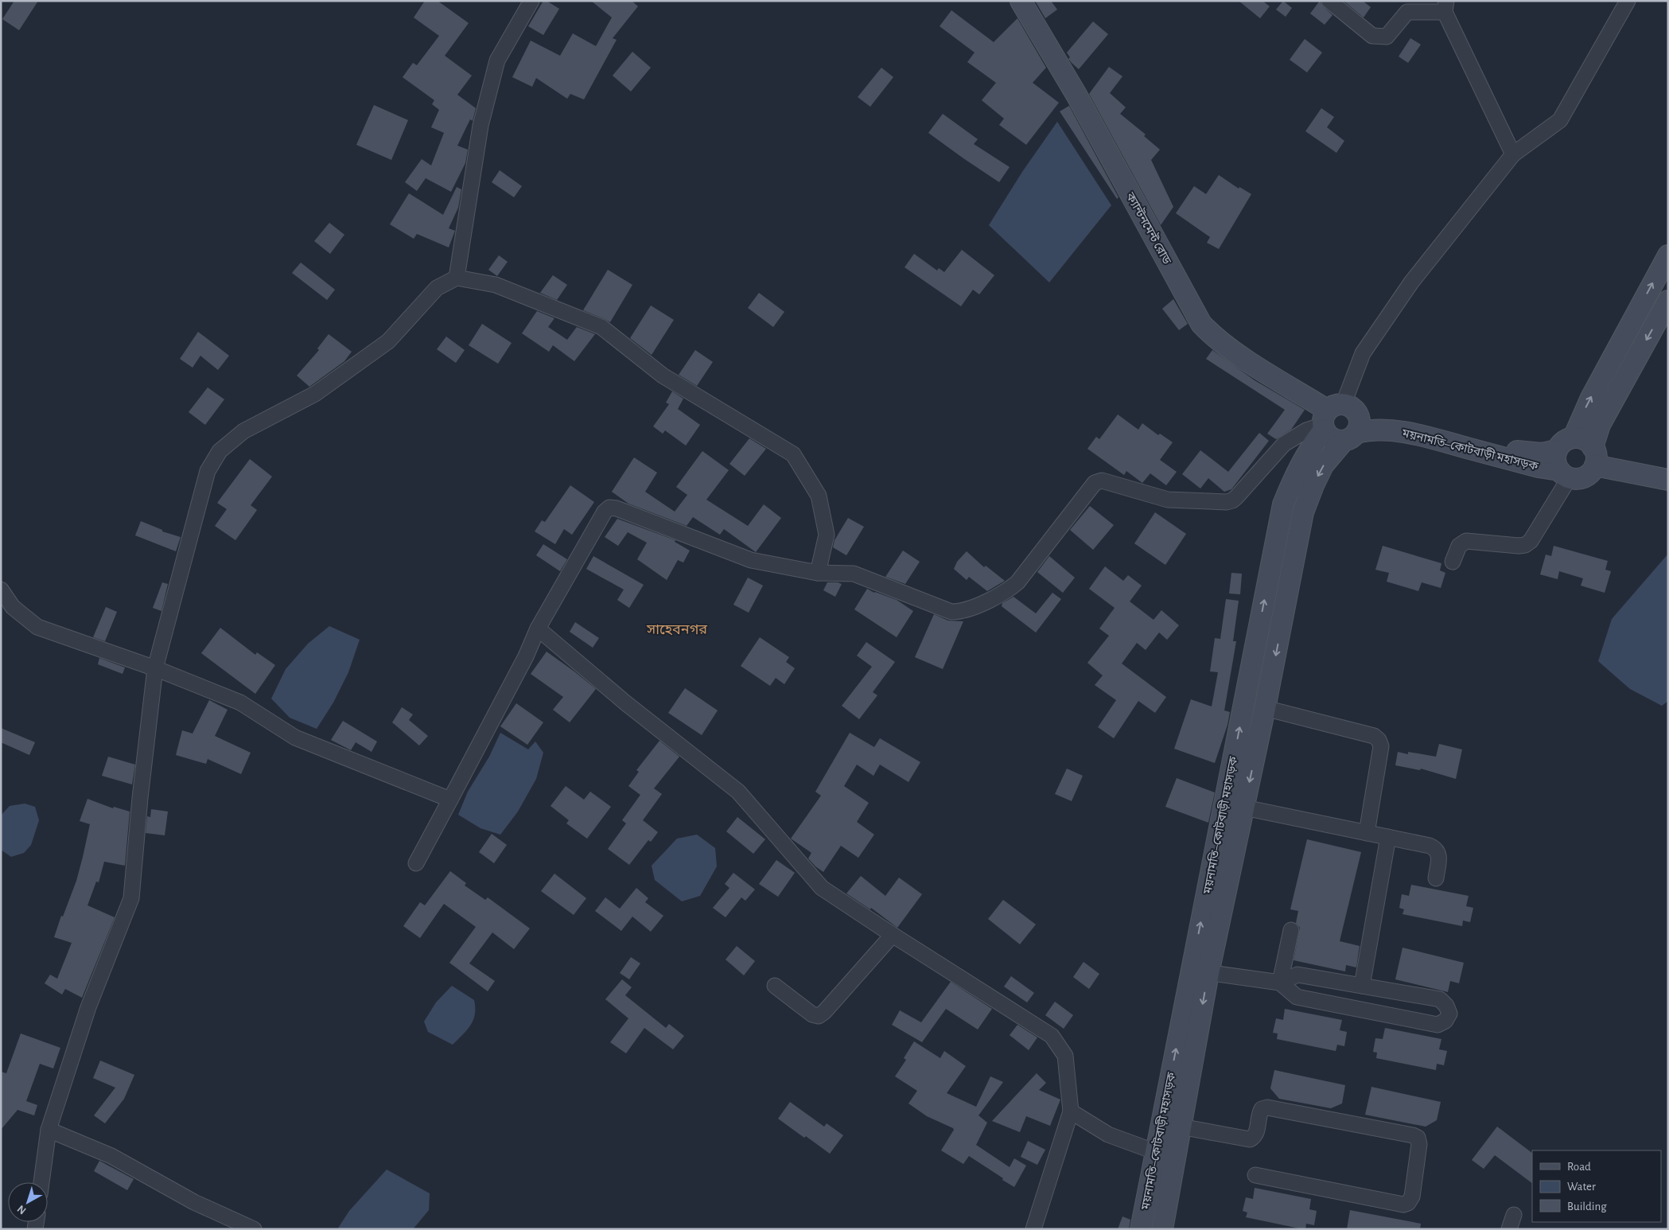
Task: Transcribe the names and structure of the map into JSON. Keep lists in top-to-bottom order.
{
  "streets": {
    "main road": ["ক্যান্টনমেন্ট রোড", "ময়নামতি–কোটবাড়ী মহাসড়ক"]
  },
  "crossings": [
    ["ক্যান্টনমেন্ট রোড", "ময়নামতি–কোটবাড়ী মহাসড়ক"]
  ],
  "districts": ["সাহেবনগর"],
  "legend": ["Road", "Water", "Building"],
  "north": "bottom left"
}
